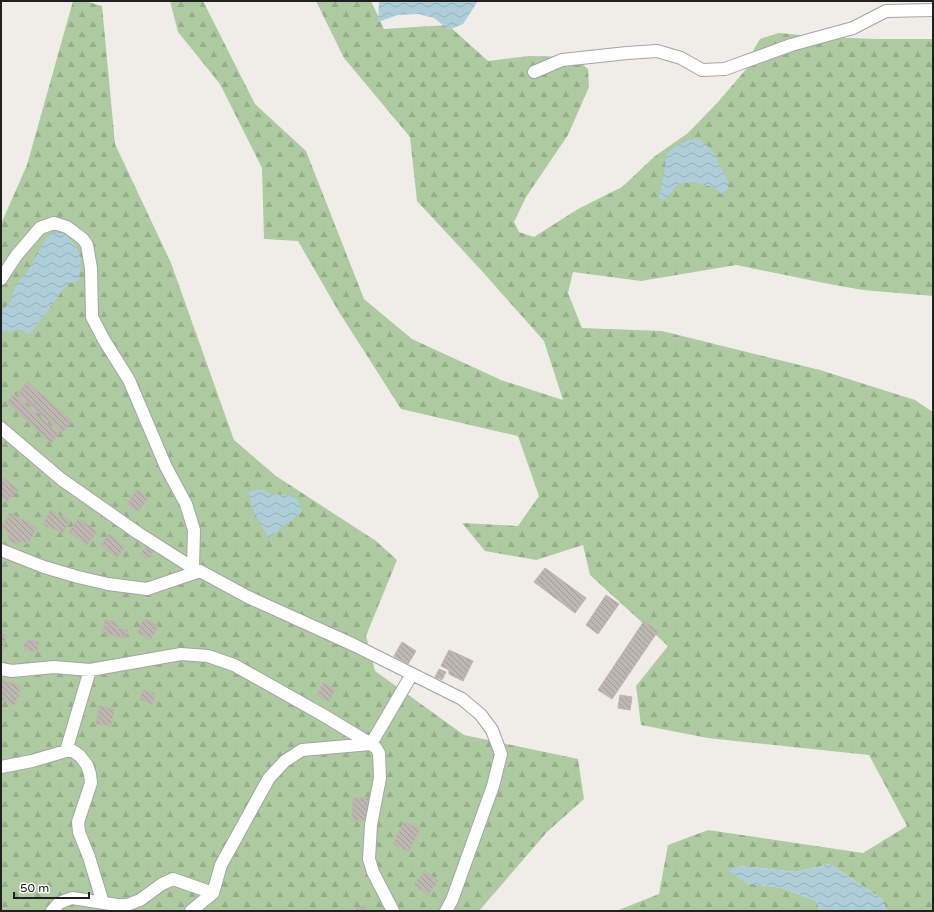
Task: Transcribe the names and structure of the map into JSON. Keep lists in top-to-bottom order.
{
  "scale_bar": "50 m"
}
